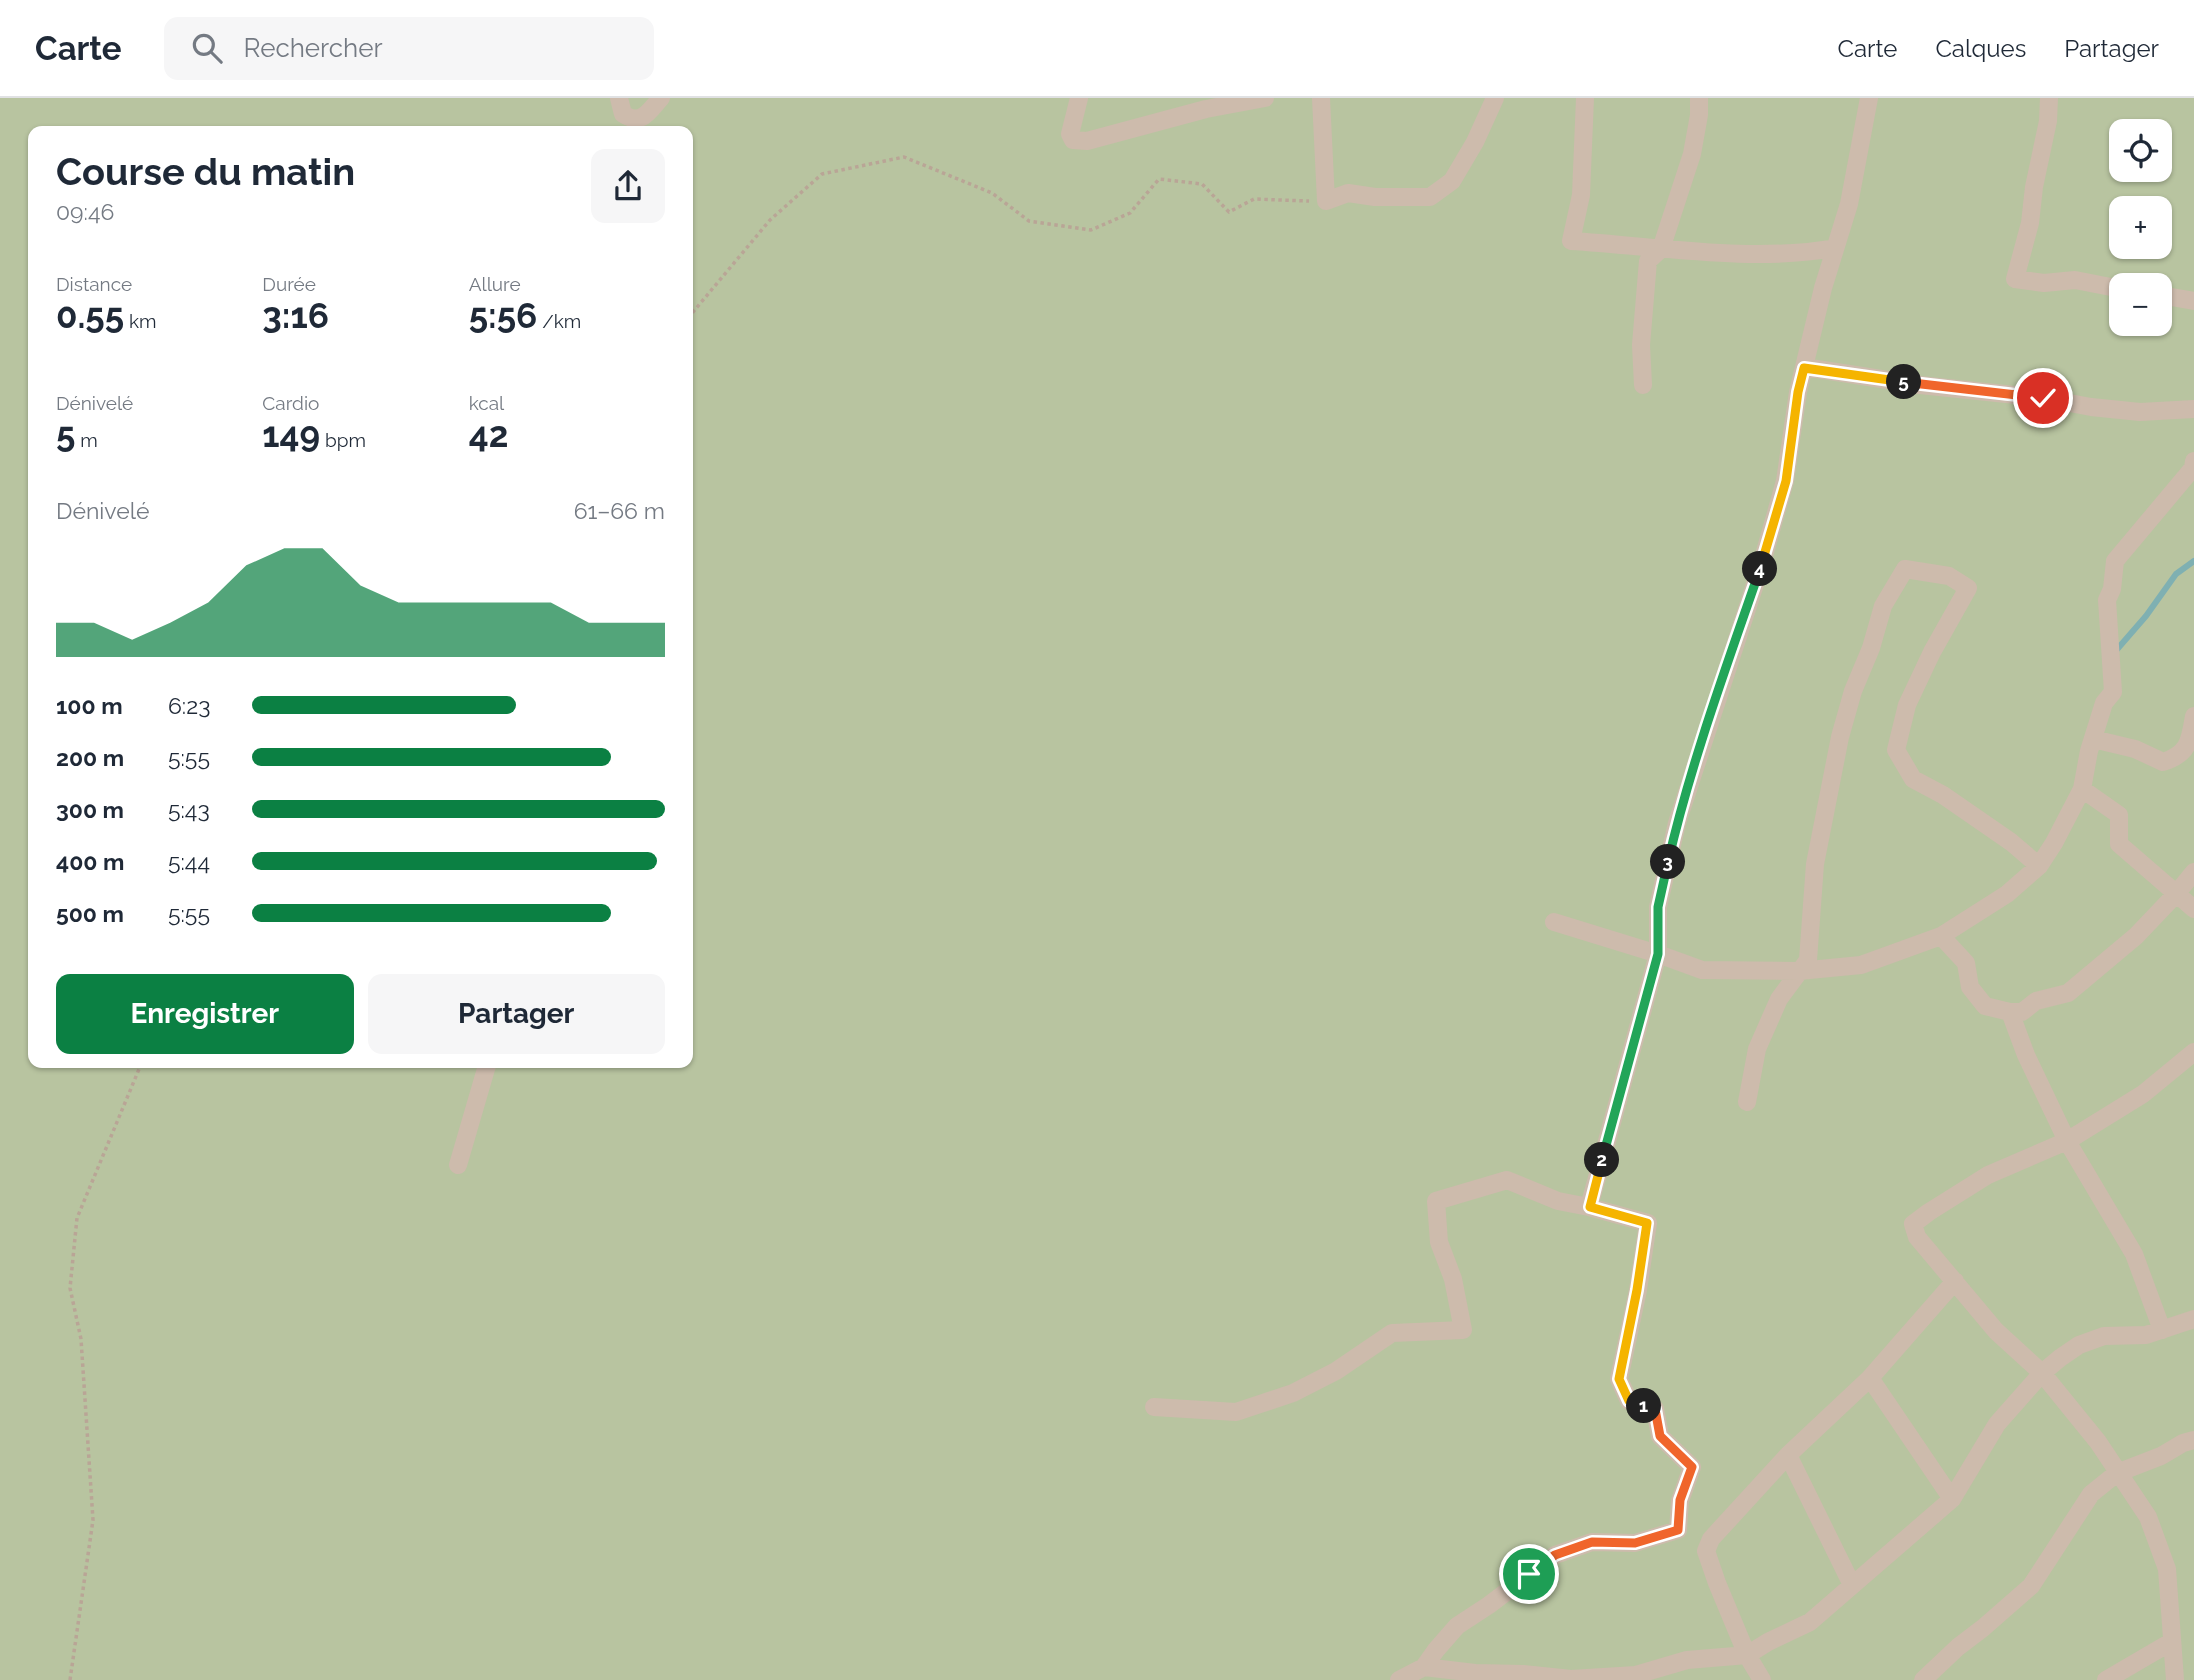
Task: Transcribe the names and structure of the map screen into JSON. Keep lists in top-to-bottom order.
{
  "page": {
    "header": "Carte",
    "search": "Rechercher",
    "nav": ["Carte", "Calques", "Partager"],
    "map_buttons": ["+", "−"],
    "heading": ["Course du matin", "09:46"],
    "stats": [
      ["Distance", "0.55 km"],
      ["Durée", "3:16"],
      ["Allure", "5:56 /km"],
      ["Dénivelé", "5 m"],
      ["Cardio", "149 bpm"],
      ["kcal", "42"]
    ],
    "pins": [
      "5",
      "4",
      "3",
      "2",
      "1"
    ],
    "chart": ["Dénivelé", "61–66 m"],
    "list": [
      {
        "name": "100 m",
        "note": "6:23"
      },
      {
        "name": "200 m",
        "note": "5:55"
      },
      {
        "name": "300 m",
        "note": "5:43"
      },
      {
        "name": "400 m",
        "note": "5:44"
      },
      {
        "name": "500 m",
        "note": "5:55"
      }
    ],
    "buttons": ["Enregistrer", "Partager"]
  }
}
